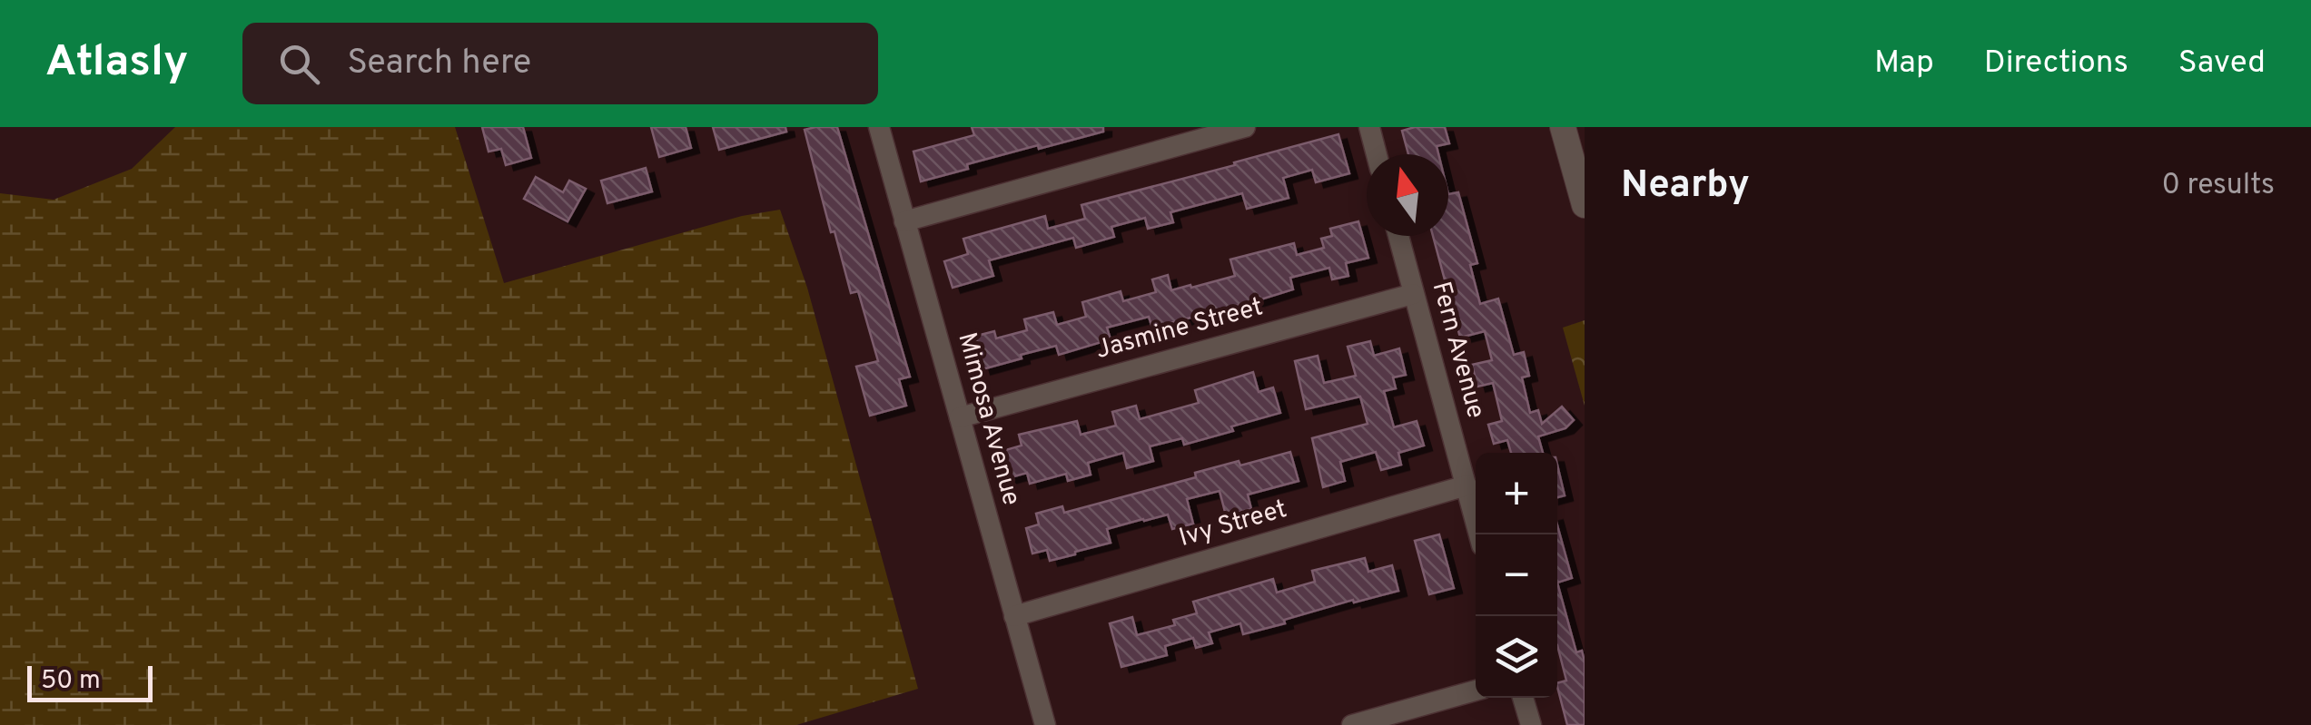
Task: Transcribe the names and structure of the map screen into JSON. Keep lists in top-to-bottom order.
{
  "streets": {
    "street": [
      "Jasmine Street",
      "Fern Avenue",
      "Mimosa Avenue",
      "Ivy Street"
    ]
  },
  "crossings": [
    ["Jasmine Street", "Fern Avenue"],
    ["Jasmine Street", "Mimosa Avenue"],
    ["Fern Avenue", "Ivy Street"],
    ["Mimosa Avenue", "Ivy Street"]
  ],
  "scale_bar": "50 m",
  "north": "top",
  "page": {
    "header": "Atlasly",
    "search": "Search here",
    "nav": ["Map", "Directions", "Saved"],
    "heading": ["Nearby", "0 results"],
    "map_buttons": ["+", "−"],
    "scale": "50 m"
  }
}
